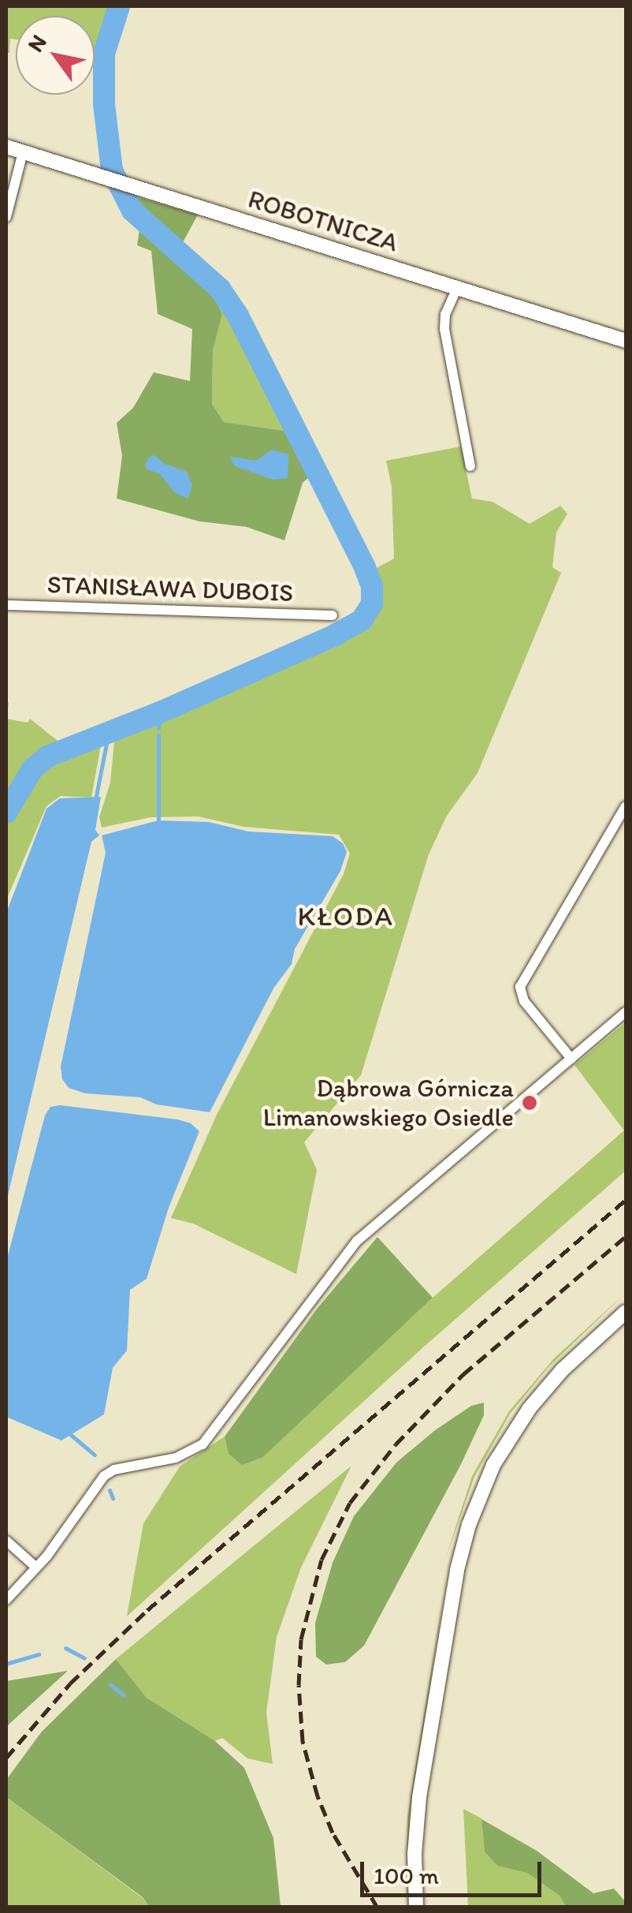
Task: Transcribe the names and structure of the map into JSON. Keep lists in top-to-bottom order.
{
  "streets": {
    "street": ["ROBOTNICZA", "STANISŁAWA DUBOIS"]
  },
  "districts": ["KŁODA"],
  "places": ["Dąbrowa Górnicza Limanowskiego Osiedle"],
  "scale_bar": "100 m",
  "north": "top left"
}
